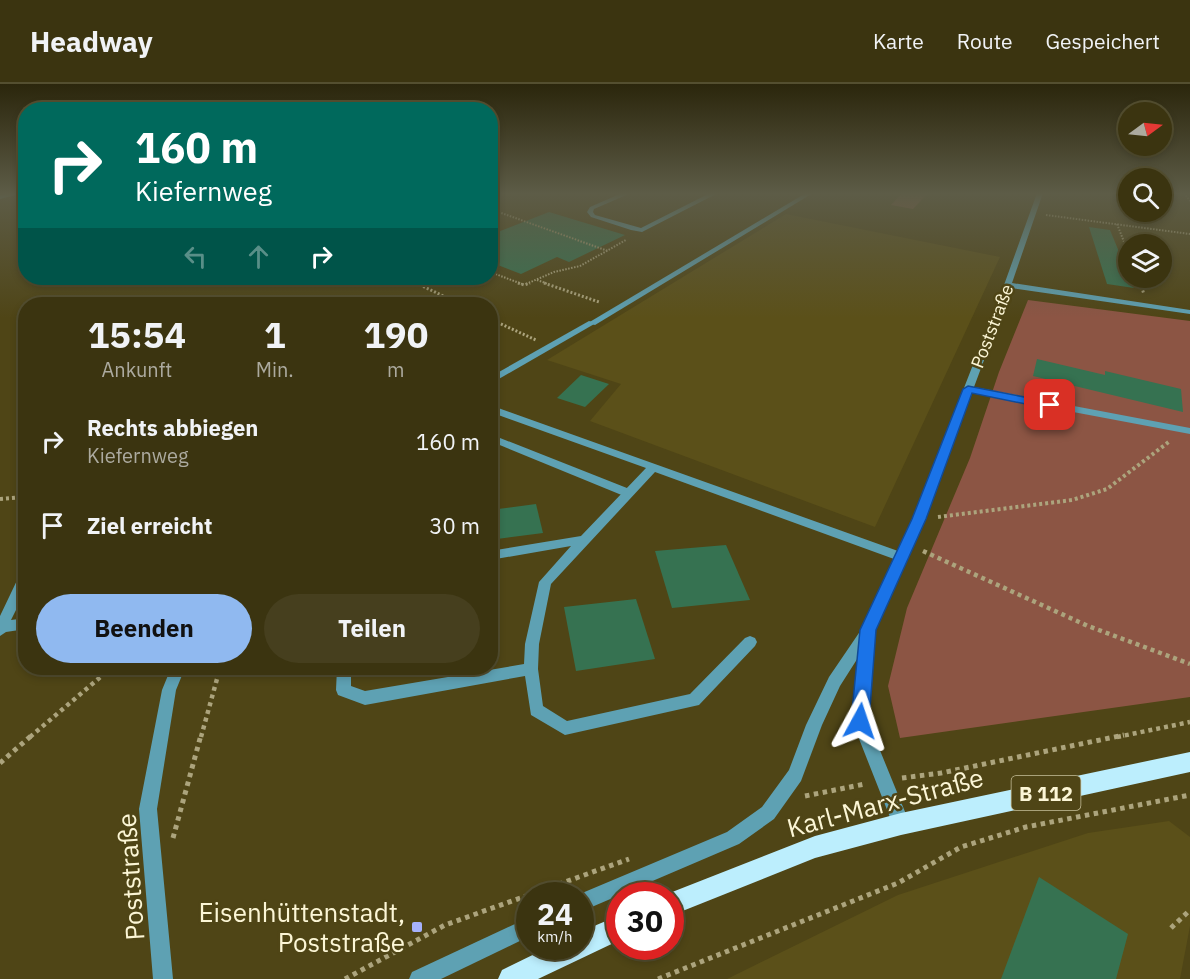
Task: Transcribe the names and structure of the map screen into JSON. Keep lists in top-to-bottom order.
{
  "streets": {
    "main road": ["B 112", "Karl-Marx-Straße"],
    "street": ["Poststraße"]
  },
  "crossings": [
    ["Poststraße", "Karl-Marx-Straße"]
  ],
  "places": {
    "transit": ["Eisenhüttenstadt, Poststraße"]
  },
  "north": "right",
  "page": {
    "header": "Headway",
    "nav": ["Karte", "Route", "Gespeichert"],
    "turn": ["160 m", "Kiefernweg"],
    "eta": [
      "15:54",
      "Ankunft",
      "1",
      "Min.",
      "190",
      "m"
    ],
    "list": [
      {
        "name": "Rechts abbiegen",
        "note": "Kiefernweg",
        "value": "160 m"
      },
      {
        "name": "Ziel erreicht",
        "value": "30 m"
      }
    ],
    "buttons": ["Beenden", "Teilen"],
    "speed": "24 km/h",
    "limit": "30"
  }
}
